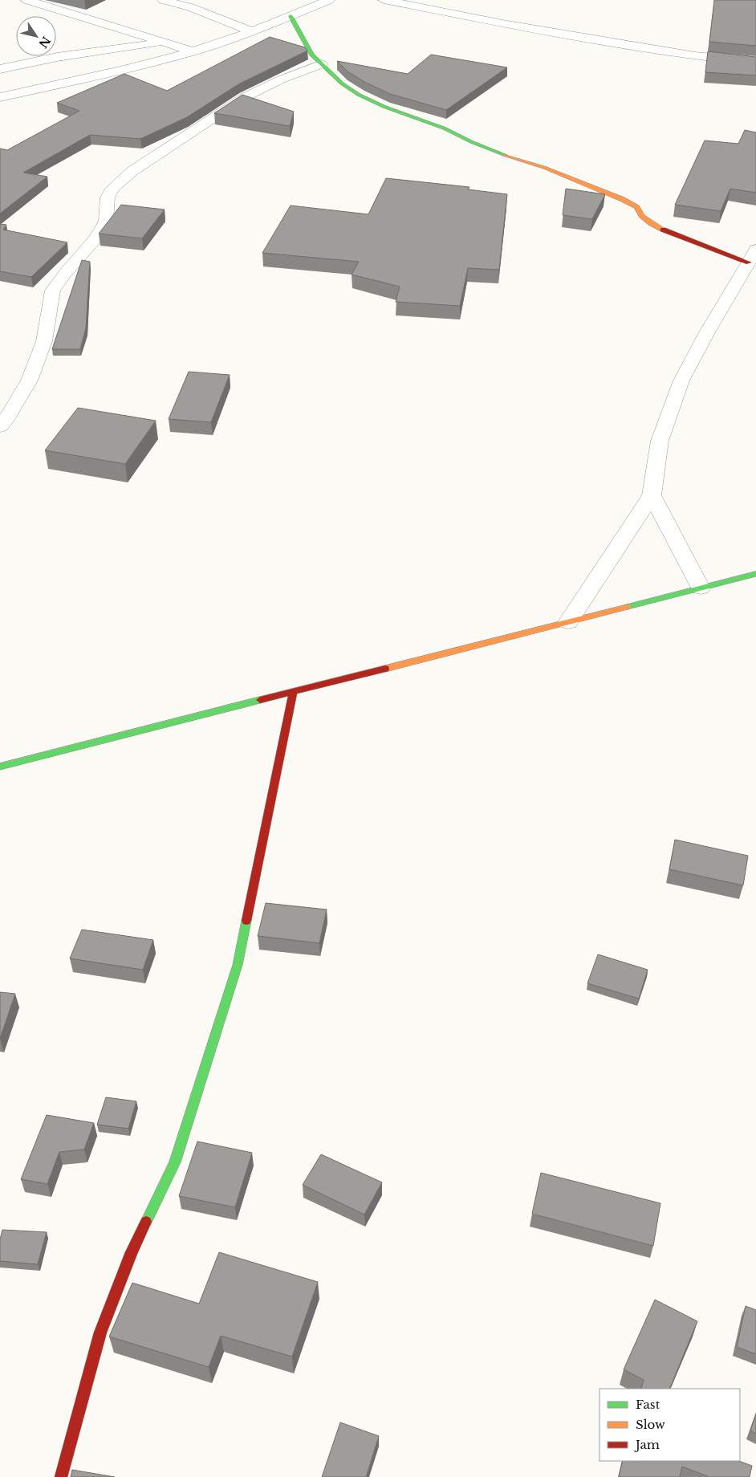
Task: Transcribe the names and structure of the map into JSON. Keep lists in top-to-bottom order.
{
  "legend": ["Fast", "Slow", "Jam"],
  "north": "bottom right"
}
